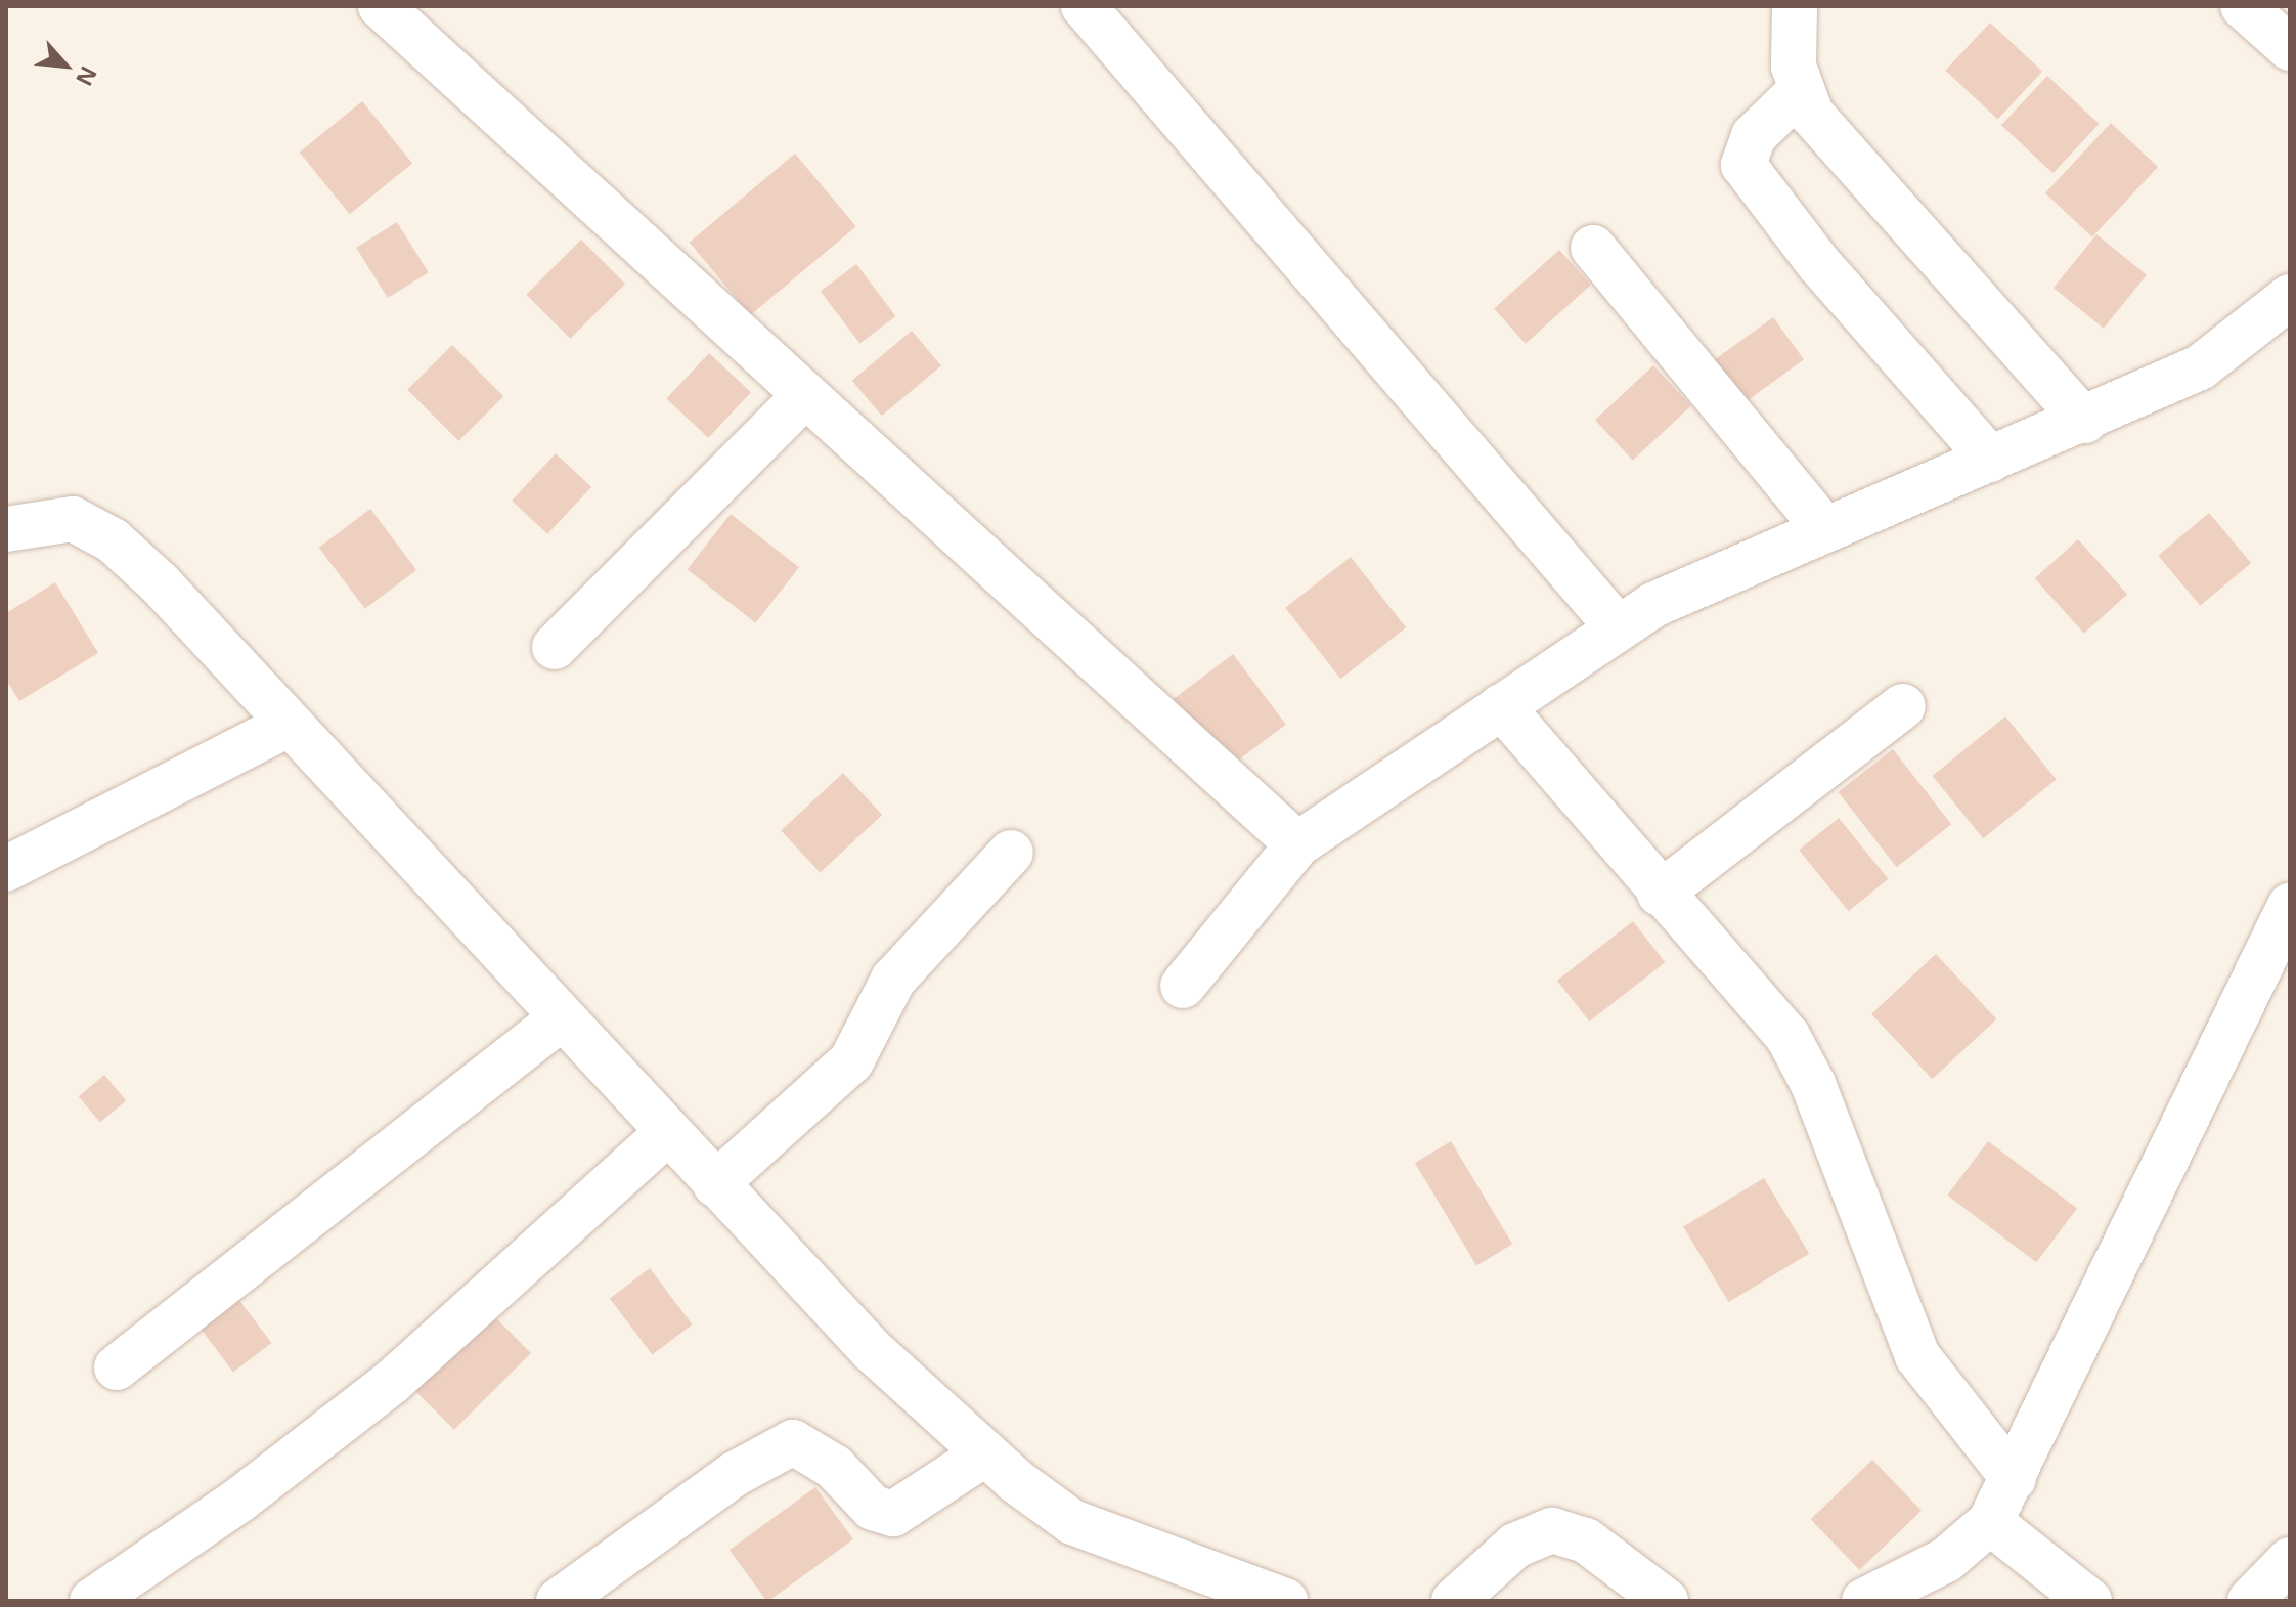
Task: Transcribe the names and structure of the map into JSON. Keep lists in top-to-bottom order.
{
  "north": "bottom right"
}
